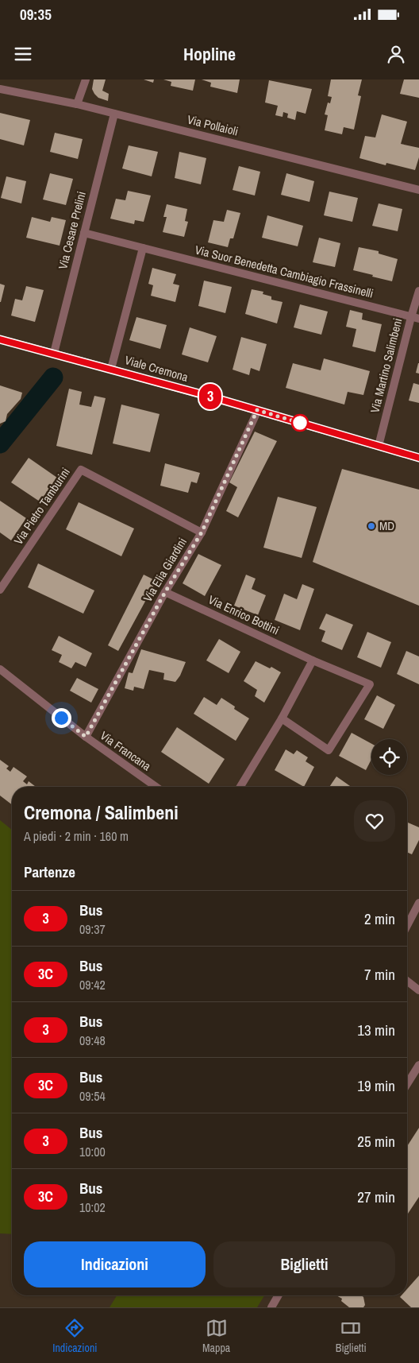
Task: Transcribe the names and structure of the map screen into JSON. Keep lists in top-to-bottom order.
{
  "streets": {
    "main road": ["Viale Cremona"],
    "street": [
      "Via Pollaioli",
      "Via Cesare Prelini",
      "Via Suor Benedetta Cambiagio Frassinelli",
      "Via Martino Salimbeni",
      "Via Pietro Tamburini",
      "Via Elia Giardini",
      "Via Enrico Bottini",
      "Via Francana"
    ]
  },
  "crossings": [
    ["Via Pollaioli", "Via Cesare Prelini"],
    ["Via Cesare Prelini", "Via Suor Benedetta Cambiagio Frassinelli"],
    ["Via Cesare Prelini", "Viale Cremona"],
    ["Via Suor Benedetta Cambiagio Frassinelli", "Via Martino Salimbeni"],
    ["Via Martino Salimbeni", "Viale Cremona"],
    ["Viale Cremona", "Via Elia Giardini"],
    ["Via Pietro Tamburini", "Via Elia Giardini"],
    ["Via Elia Giardini", "Via Enrico Bottini"],
    ["Via Elia Giardini", "Via Francana"]
  ],
  "places": ["MD"],
  "lines": ["bus line 3"],
  "page": {
    "status": "09:35",
    "header": "Hopline",
    "on_map": "3",
    "heading": [
      ["Cremona / Salimbeni", "A piedi · 2 min · 160 m"],
      "Partenze"
    ],
    "list": [
      {
        "mark": "3",
        "name": "Bus",
        "note": "09:37",
        "value": "2 min"
      },
      {
        "mark": "3C",
        "name": "Bus",
        "note": "09:42",
        "value": "7 min"
      },
      {
        "mark": "3",
        "name": "Bus",
        "note": "09:48",
        "value": "13 min"
      },
      {
        "mark": "3C",
        "name": "Bus",
        "note": "09:54",
        "value": "19 min"
      },
      {
        "mark": "3",
        "name": "Bus",
        "note": "10:00",
        "value": "25 min"
      },
      {
        "mark": "3C",
        "name": "Bus",
        "note": "10:02",
        "value": "27 min"
      }
    ],
    "buttons": ["Indicazioni", "Biglietti"],
    "tabs": ["Indicazioni", "Mappa", "Biglietti"]
  }
}
